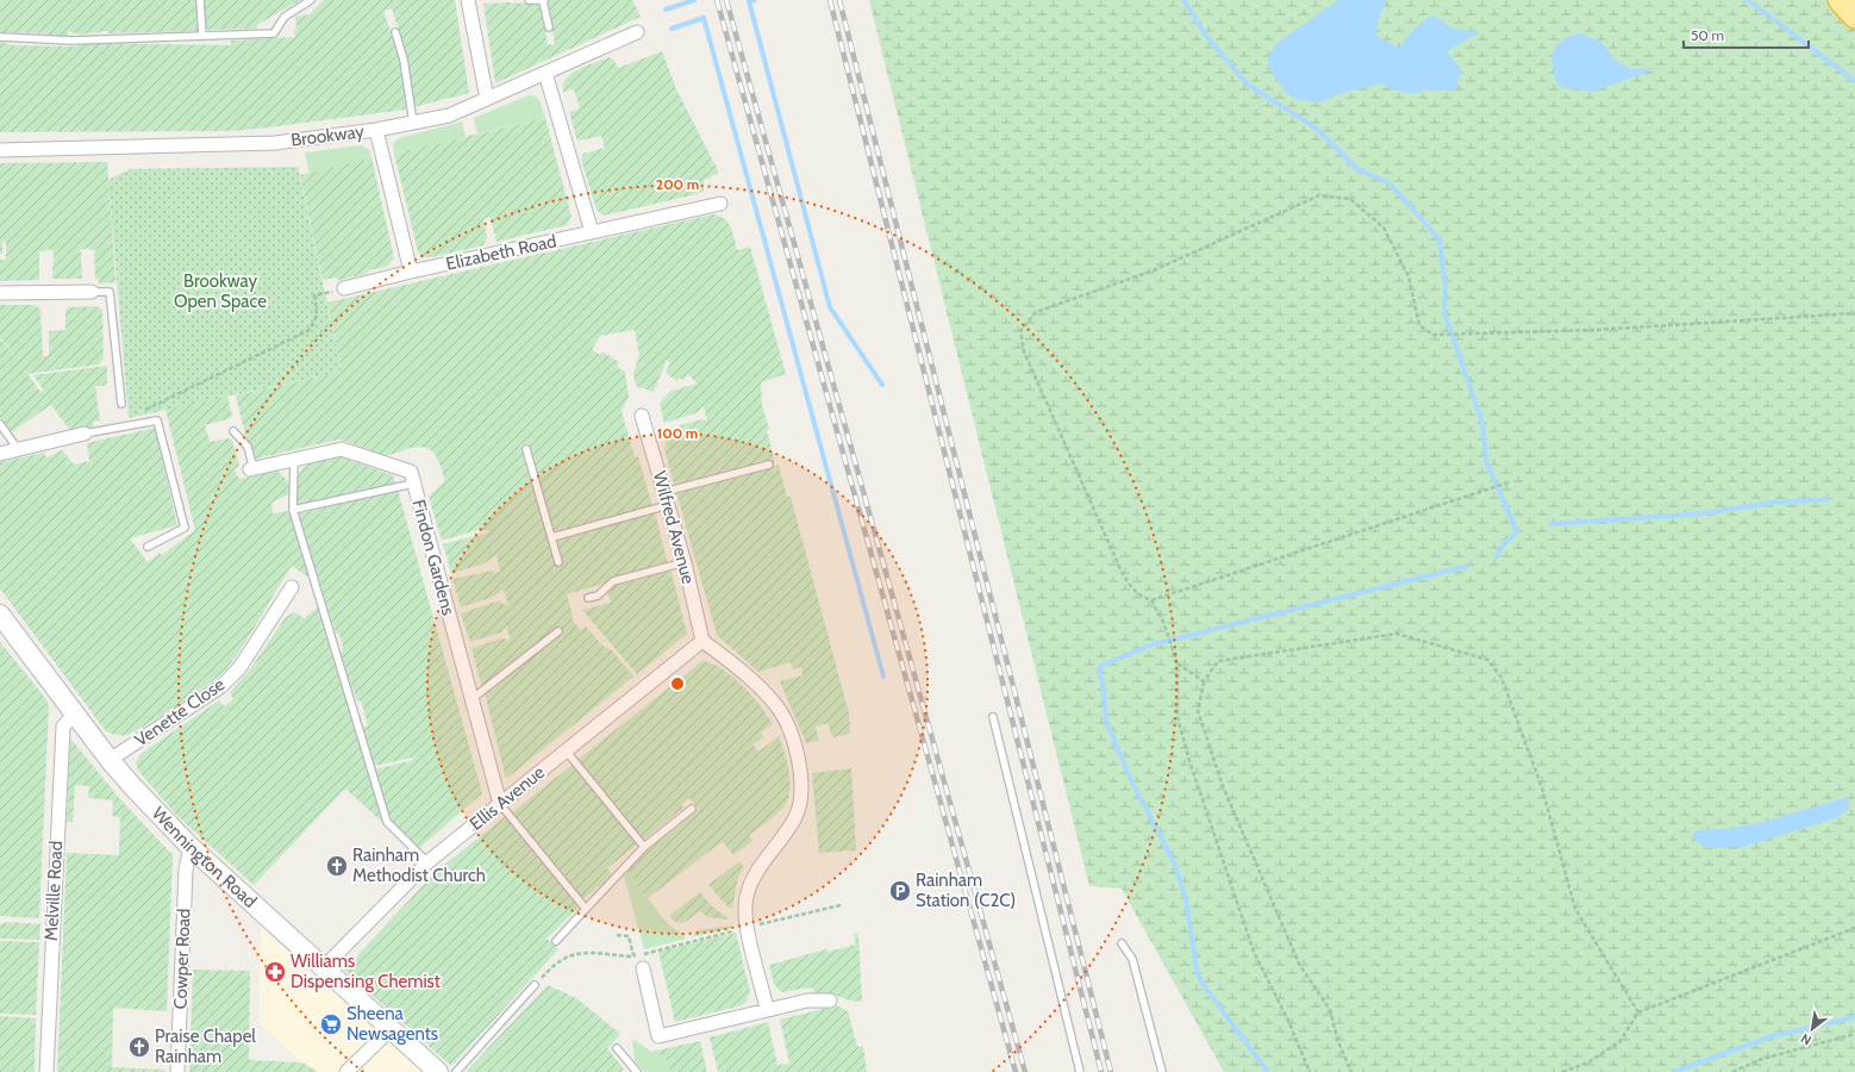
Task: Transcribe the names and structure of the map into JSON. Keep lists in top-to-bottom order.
{
  "streets": {
    "main road": ["Wennington Road"],
    "street": [
      "Brookway",
      "Elizabeth Road",
      "Wilfred Avenue",
      "Findon Gardens",
      "Venette Close",
      "Ellis Avenue",
      "Melville Road",
      "Cowper Road"
    ]
  },
  "crossings": [
    ["Wilfred Avenue", "Ellis Avenue"],
    ["Findon Gardens", "Ellis Avenue"],
    ["Venette Close", "Wennington Road"],
    ["Ellis Avenue", "Wennington Road"],
    ["Wennington Road", "Melville Road"],
    ["Wennington Road", "Cowper Road"]
  ],
  "parks": ["Brookway Open Space"],
  "places": {
    "church": ["Rainham Methodist Church", "Praise Chapel Rainham"],
    "parking": ["Rainham Station (C2C)"],
    "pharmacy": ["Williams Dispensing Chemist"],
    "supermarket": ["Sheena Newsagents"]
  },
  "scale_bar": "50 m",
  "north": "bottom left",
  "rings": ["200 m", "100 m"]
}
